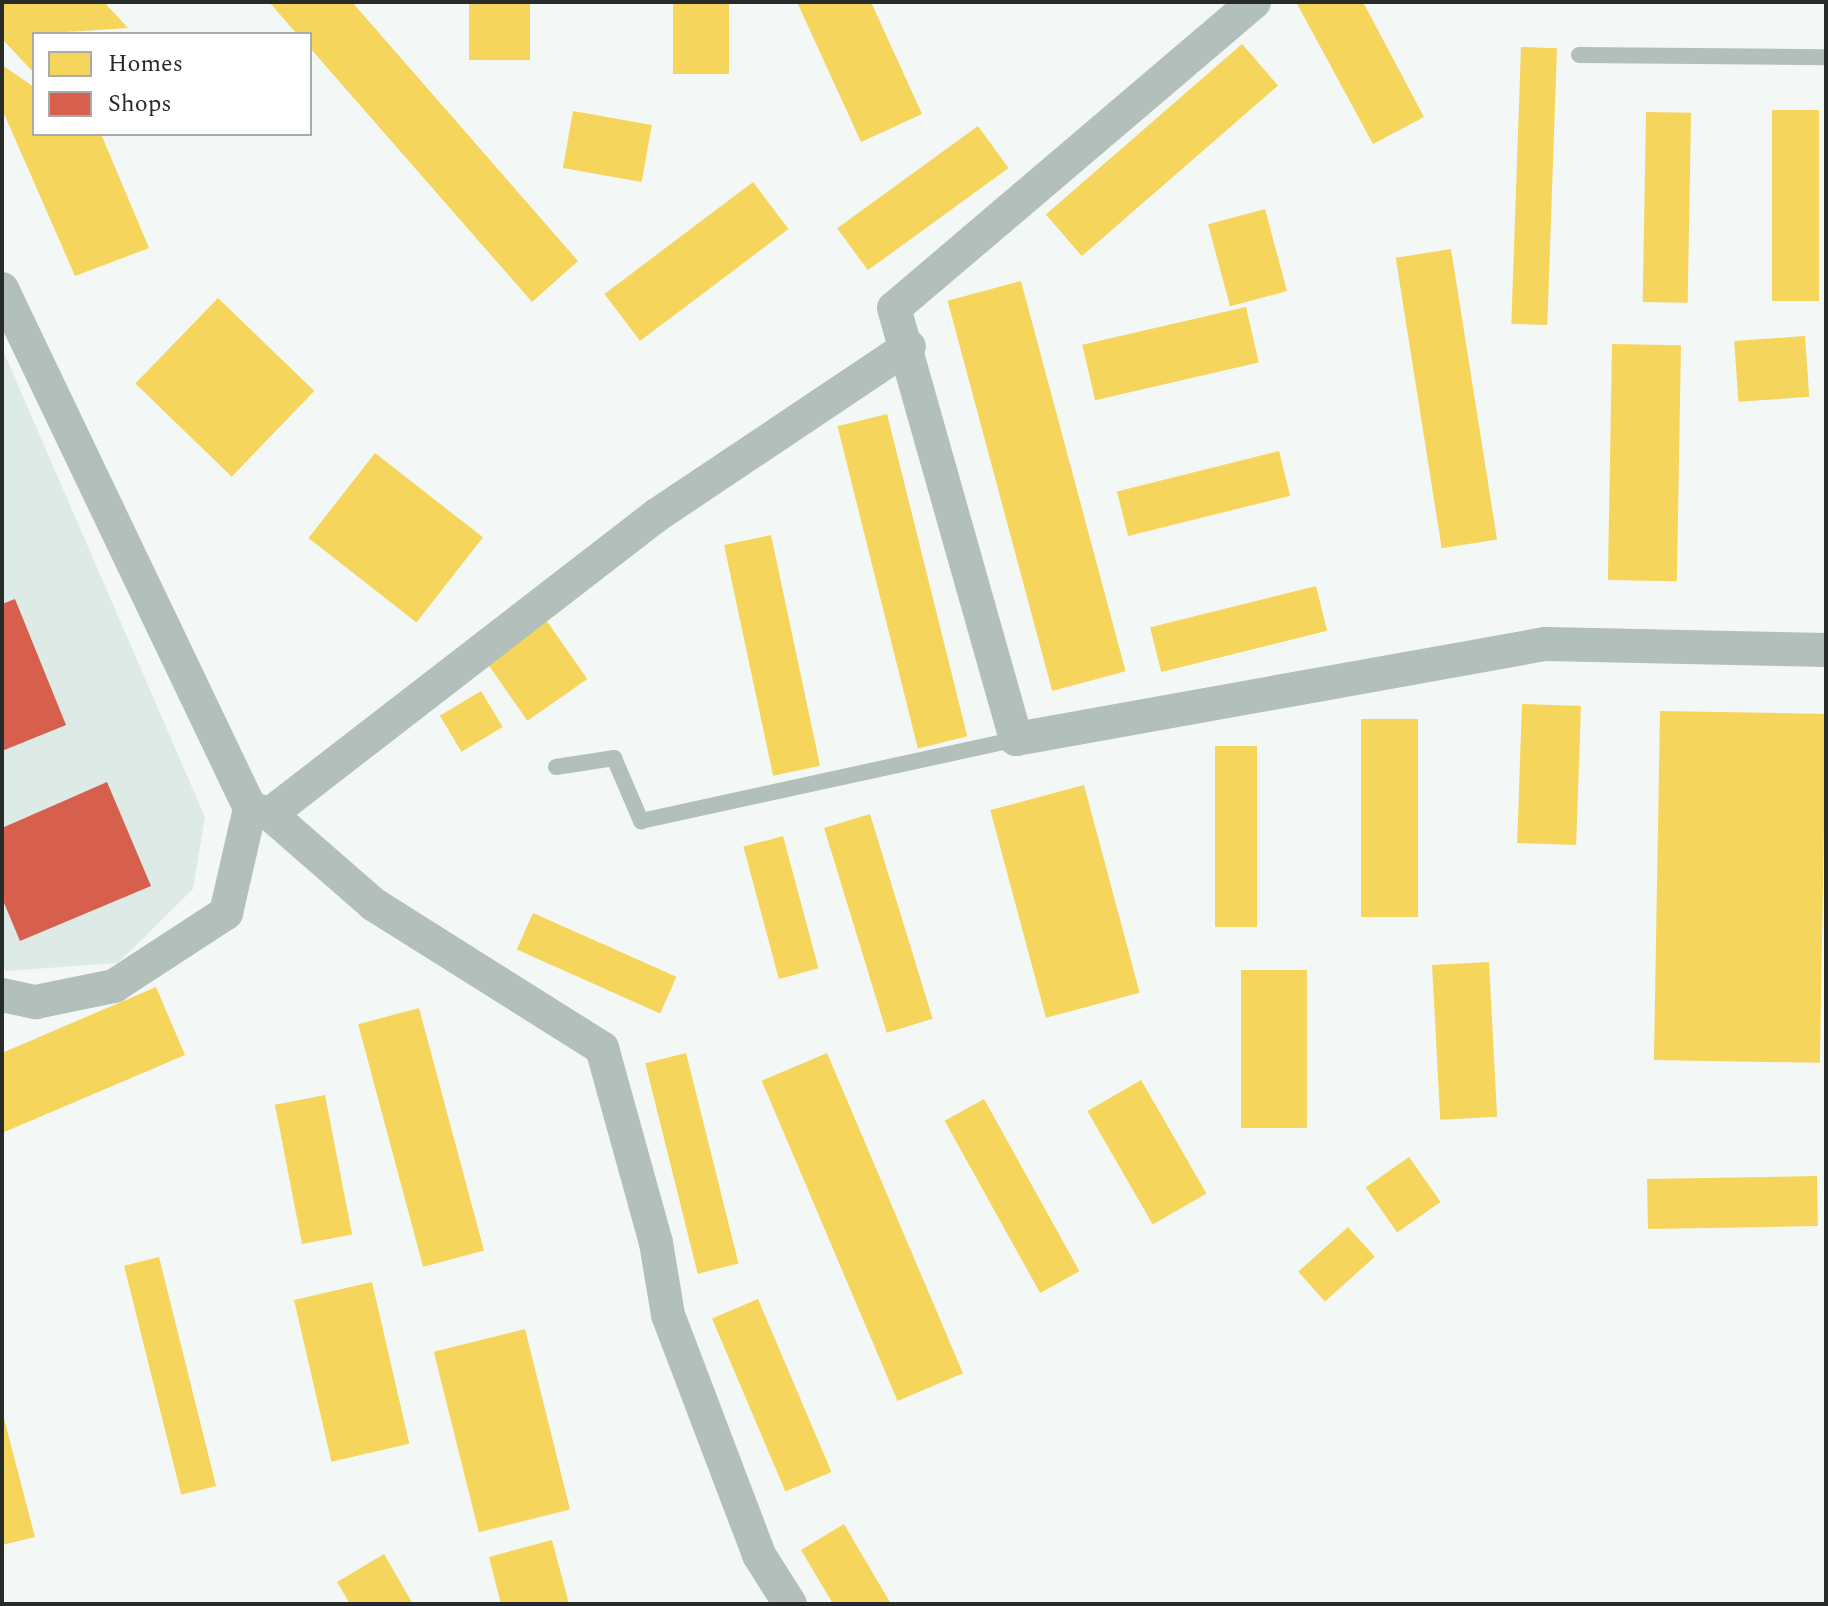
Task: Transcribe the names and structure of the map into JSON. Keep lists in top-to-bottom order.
{
  "legend": ["Homes", "Shops"]
}
